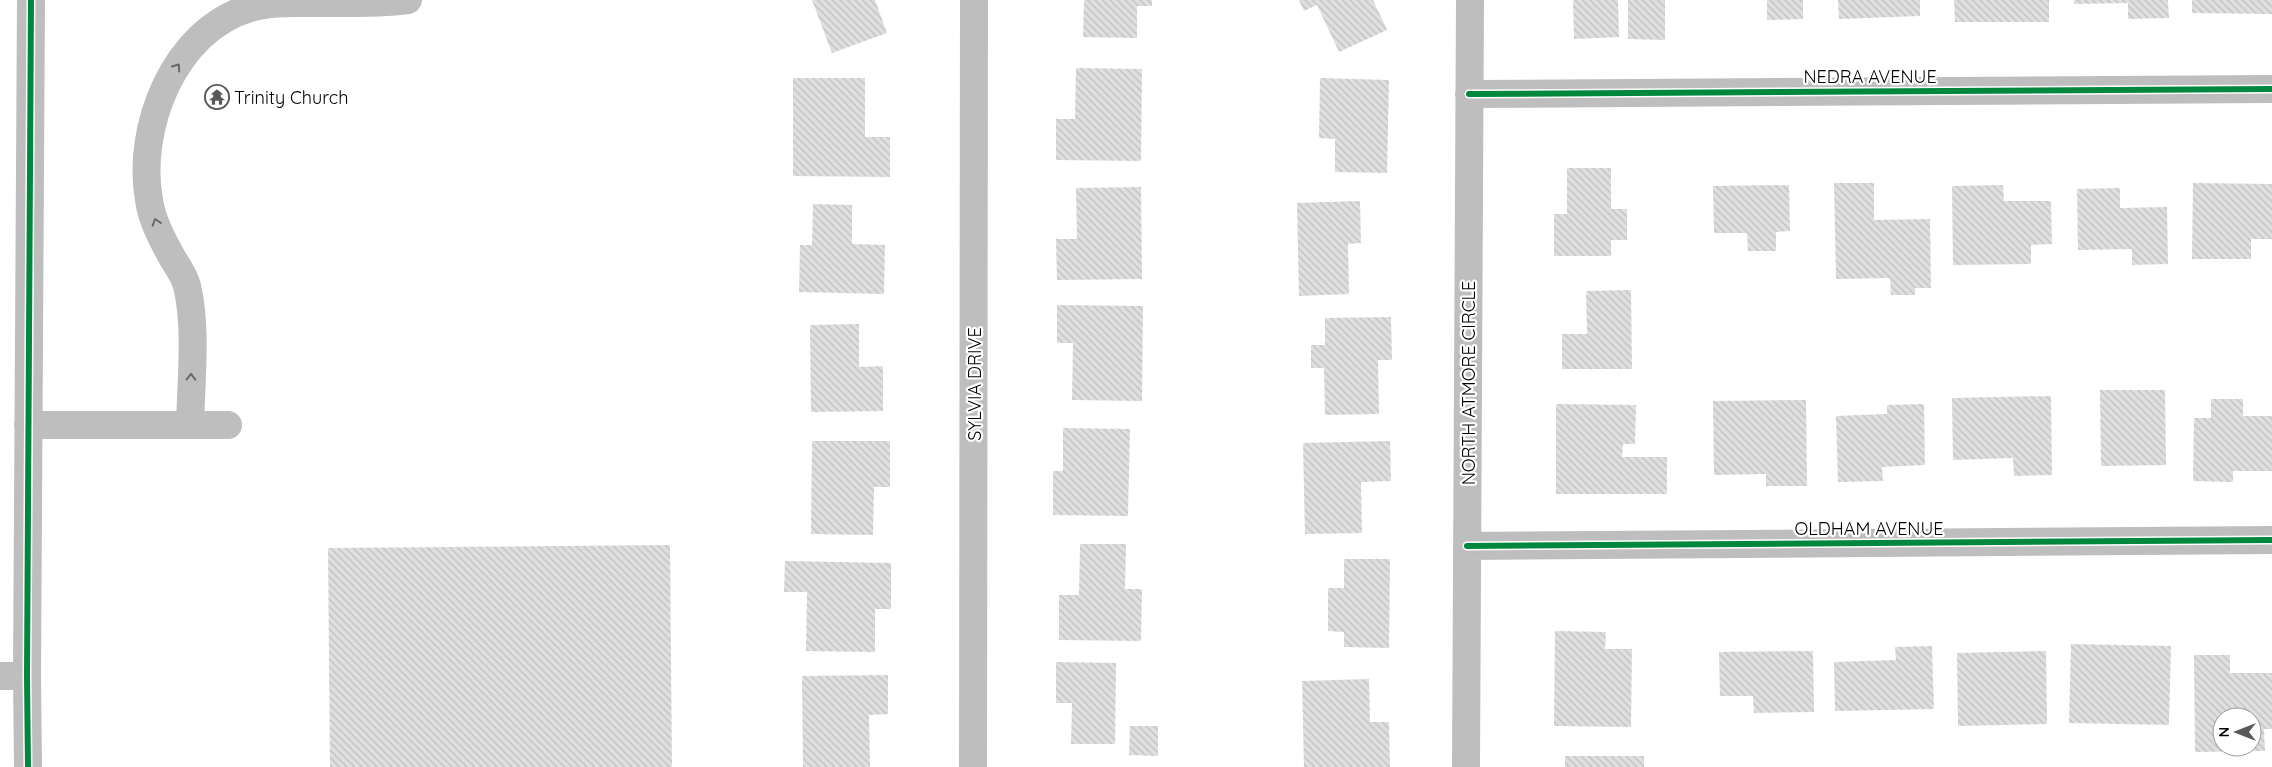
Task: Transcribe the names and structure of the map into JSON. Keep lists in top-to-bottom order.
{
  "streets": {
    "street": [
      "NEDRA AVENUE",
      "NORTH ATMORE CIRCLE",
      "SYLVIA DRIVE",
      "OLDHAM AVENUE"
    ]
  },
  "crossings": [
    ["NEDRA AVENUE", "NORTH ATMORE CIRCLE"],
    ["NORTH ATMORE CIRCLE", "OLDHAM AVENUE"]
  ],
  "places": {
    "temple": ["Trinity Church"]
  },
  "north": "left"
}
